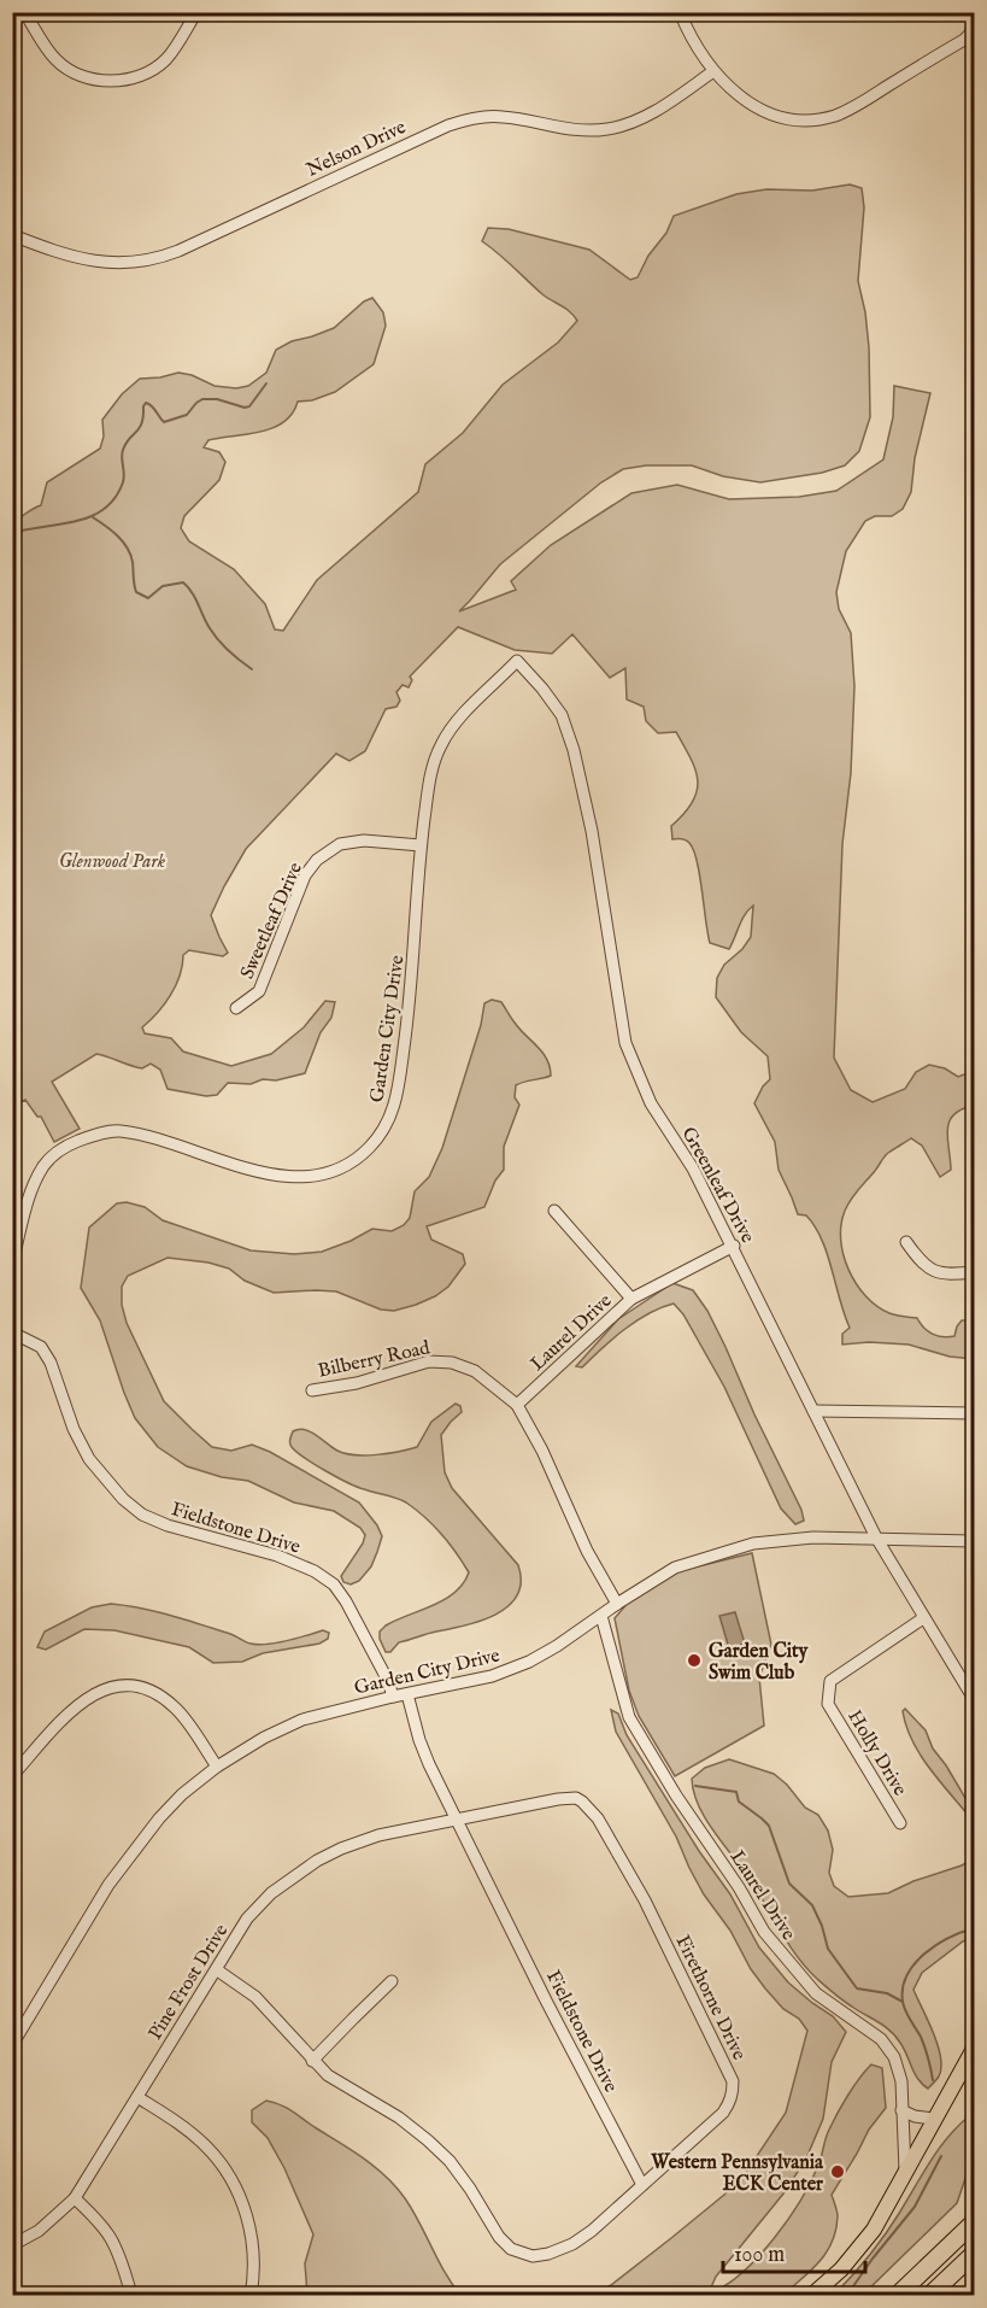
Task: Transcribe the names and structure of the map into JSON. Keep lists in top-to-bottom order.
{
  "streets": {
    "street": [
      "Nelson Drive",
      "Sweetleaf Drive",
      "Garden City Drive",
      "Greenleaf Drive",
      "Laurel Drive",
      "Bilberry Road",
      "Fieldstone Drive",
      "Holly Drive",
      "Pine Frost Drive",
      "Firethorne Drive"
    ]
  },
  "crossings": [
    ["Sweetleaf Drive", "Garden City Drive"],
    ["Garden City Drive", "Greenleaf Drive"],
    ["Garden City Drive", "Laurel Drive"],
    ["Garden City Drive", "Fieldstone Drive"],
    ["Greenleaf Drive", "Laurel Drive"],
    ["Greenleaf Drive", "Holly Drive"],
    ["Laurel Drive", "Bilberry Road"],
    ["Fieldstone Drive", "Pine Frost Drive"],
    ["Fieldstone Drive", "Firethorne Drive"],
    ["Pine Frost Drive", "Firethorne Drive"]
  ],
  "parks": ["Glenwood Park"],
  "places": ["Garden City Swim Club", "Western Pennsylvania ECK Center"],
  "scale_bar": "100 m"
}
